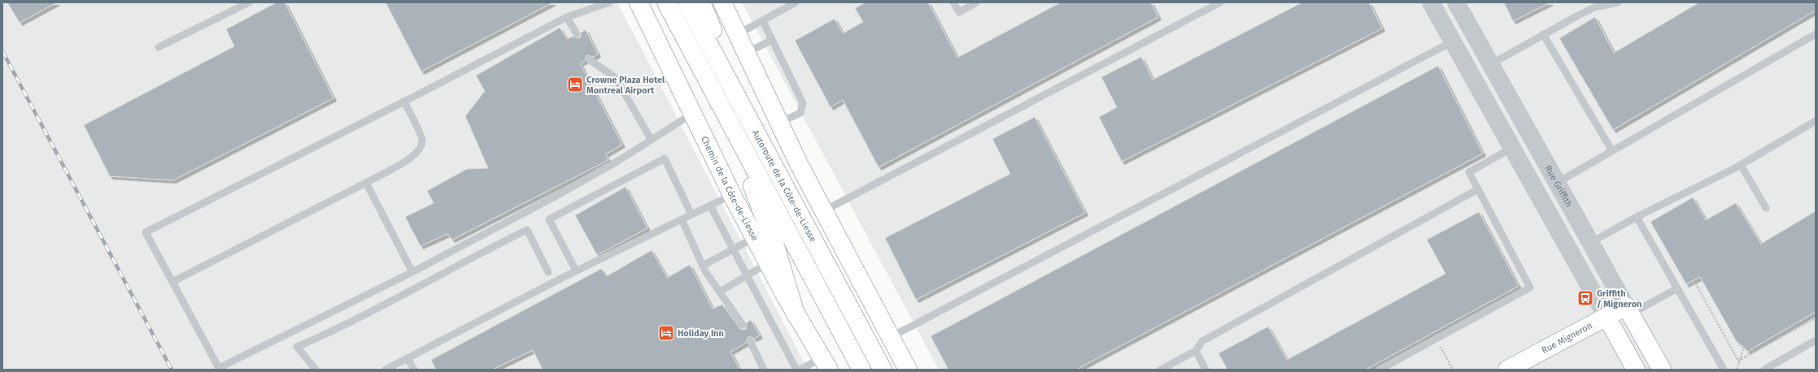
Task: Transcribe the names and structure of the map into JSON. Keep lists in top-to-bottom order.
{
  "streets": {
    "main road": [
      "Autoroute de la Côte-de-Liesse",
      "Rue Griffith",
      "Chemin de la Côte-de-Liesse",
      "Rue Migneron"
    ]
  },
  "crossings": [
    ["Rue Griffith", "Rue Migneron"]
  ],
  "places": {
    "hotel": ["Crowne Plaza Hotel Montreal Airport", "Holiday Inn"],
    "bus stop": ["Griffith / Migneron"]
  }
}
